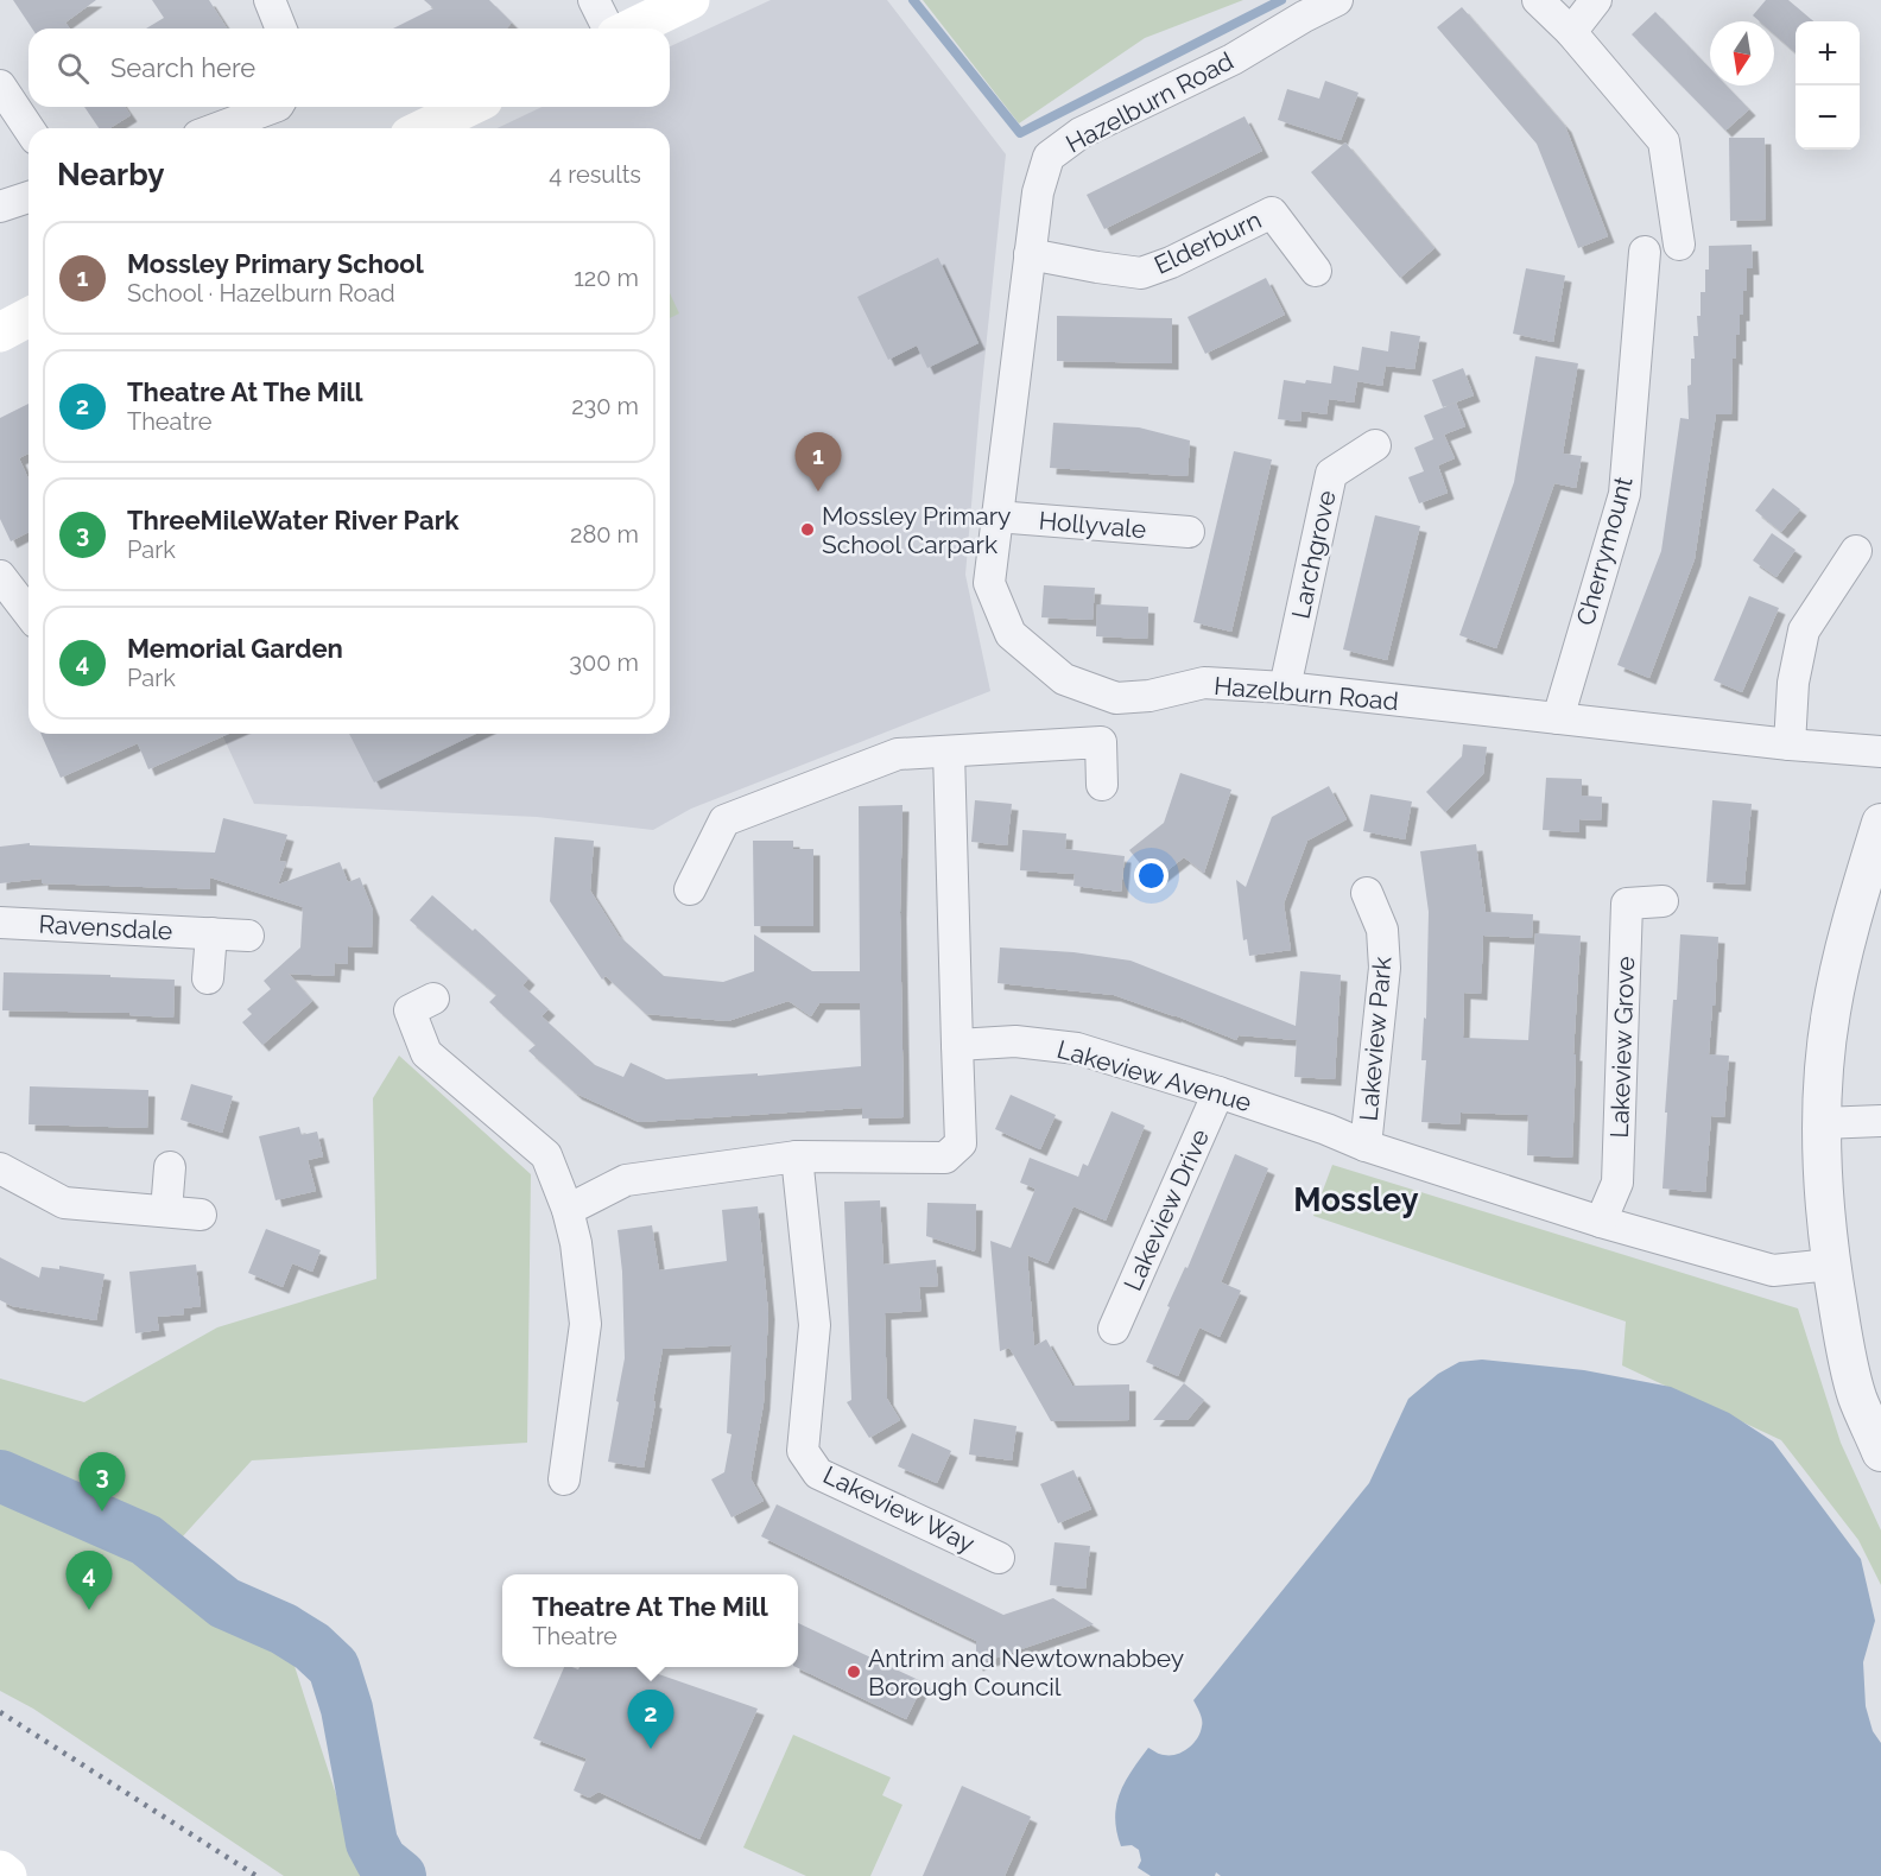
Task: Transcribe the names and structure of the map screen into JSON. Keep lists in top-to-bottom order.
{
  "streets": {
    "street": [
      "Hazelburn Road",
      "Elderburn",
      "Hollyvale",
      "Cherrymount",
      "Larchgrove",
      "Ravensdale",
      "Lakeview Park",
      "Lakeview Grove",
      "Lakeview Avenue",
      "Lakeview Drive",
      "Lakeview Way"
    ]
  },
  "crossings": [
    ["Hazelburn Road", "Elderburn"],
    ["Hazelburn Road", "Hollyvale"],
    ["Hazelburn Road", "Cherrymount"],
    ["Hazelburn Road", "Larchgrove"],
    ["Lakeview Park", "Lakeview Avenue"],
    ["Lakeview Grove", "Lakeview Avenue"],
    ["Lakeview Avenue", "Lakeview Drive"]
  ],
  "districts": ["Mossley"],
  "places": ["Mossley Primary School Carpark", "Antrim and Newtownabbey Borough Council"],
  "north": "bottom",
  "page": {
    "map_buttons": ["+", "−"],
    "search": "Search here",
    "heading": ["Nearby", "4 results"],
    "list": [
      {
        "mark": "1",
        "name": "Mossley Primary School",
        "note": "School · Hazelburn Road",
        "value": "120 m"
      },
      {
        "mark": "2",
        "name": "Theatre At The Mill",
        "note": "Theatre",
        "value": "230 m"
      },
      {
        "mark": "3",
        "name": "ThreeMileWater River Park",
        "note": "Park",
        "value": "280 m"
      },
      {
        "mark": "4",
        "name": "Memorial Garden",
        "note": "Park",
        "value": "300 m"
      }
    ],
    "pins": [
      "1",
      "3",
      "4",
      "2"
    ],
    "popup": ["Theatre At The Mill", "Theatre"]
  }
}
